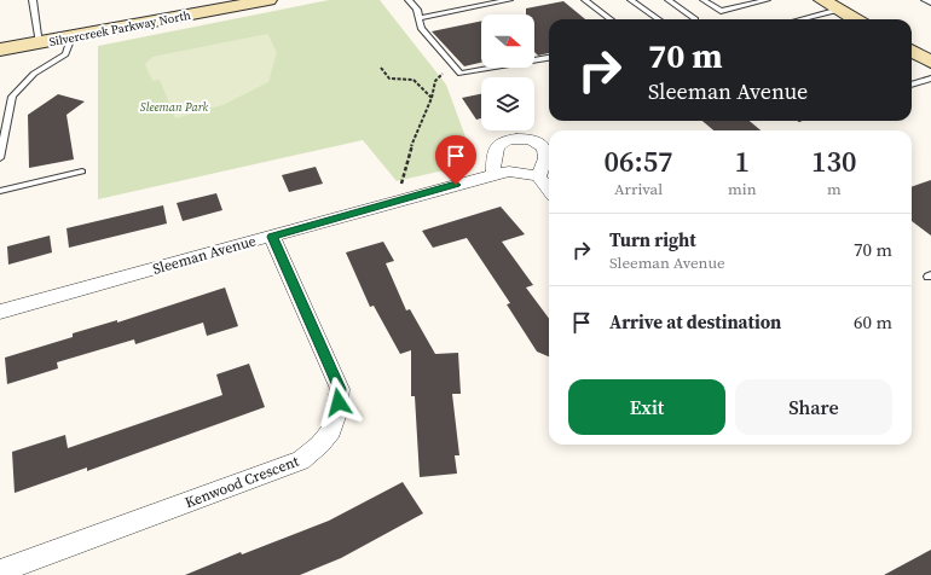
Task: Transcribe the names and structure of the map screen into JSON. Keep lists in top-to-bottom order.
{
  "streets": {
    "main road": ["Silvercreek Parkway North"],
    "street": ["Sleeman Avenue", "Kenwood Crescent"]
  },
  "crossings": [
    ["Sleeman Avenue", "Kenwood Crescent"]
  ],
  "parks": ["Sleeman Park"],
  "north": "right",
  "page": {
    "turn": ["70 m", "Sleeman Avenue"],
    "eta": [
      "06:57",
      "Arrival",
      "1",
      "min",
      "130",
      "m"
    ],
    "list": [
      {
        "name": "Turn right",
        "note": "Sleeman Avenue",
        "value": "70 m"
      },
      {
        "name": "Arrive at destination",
        "value": "60 m"
      }
    ],
    "buttons": ["Exit", "Share"]
  }
}
